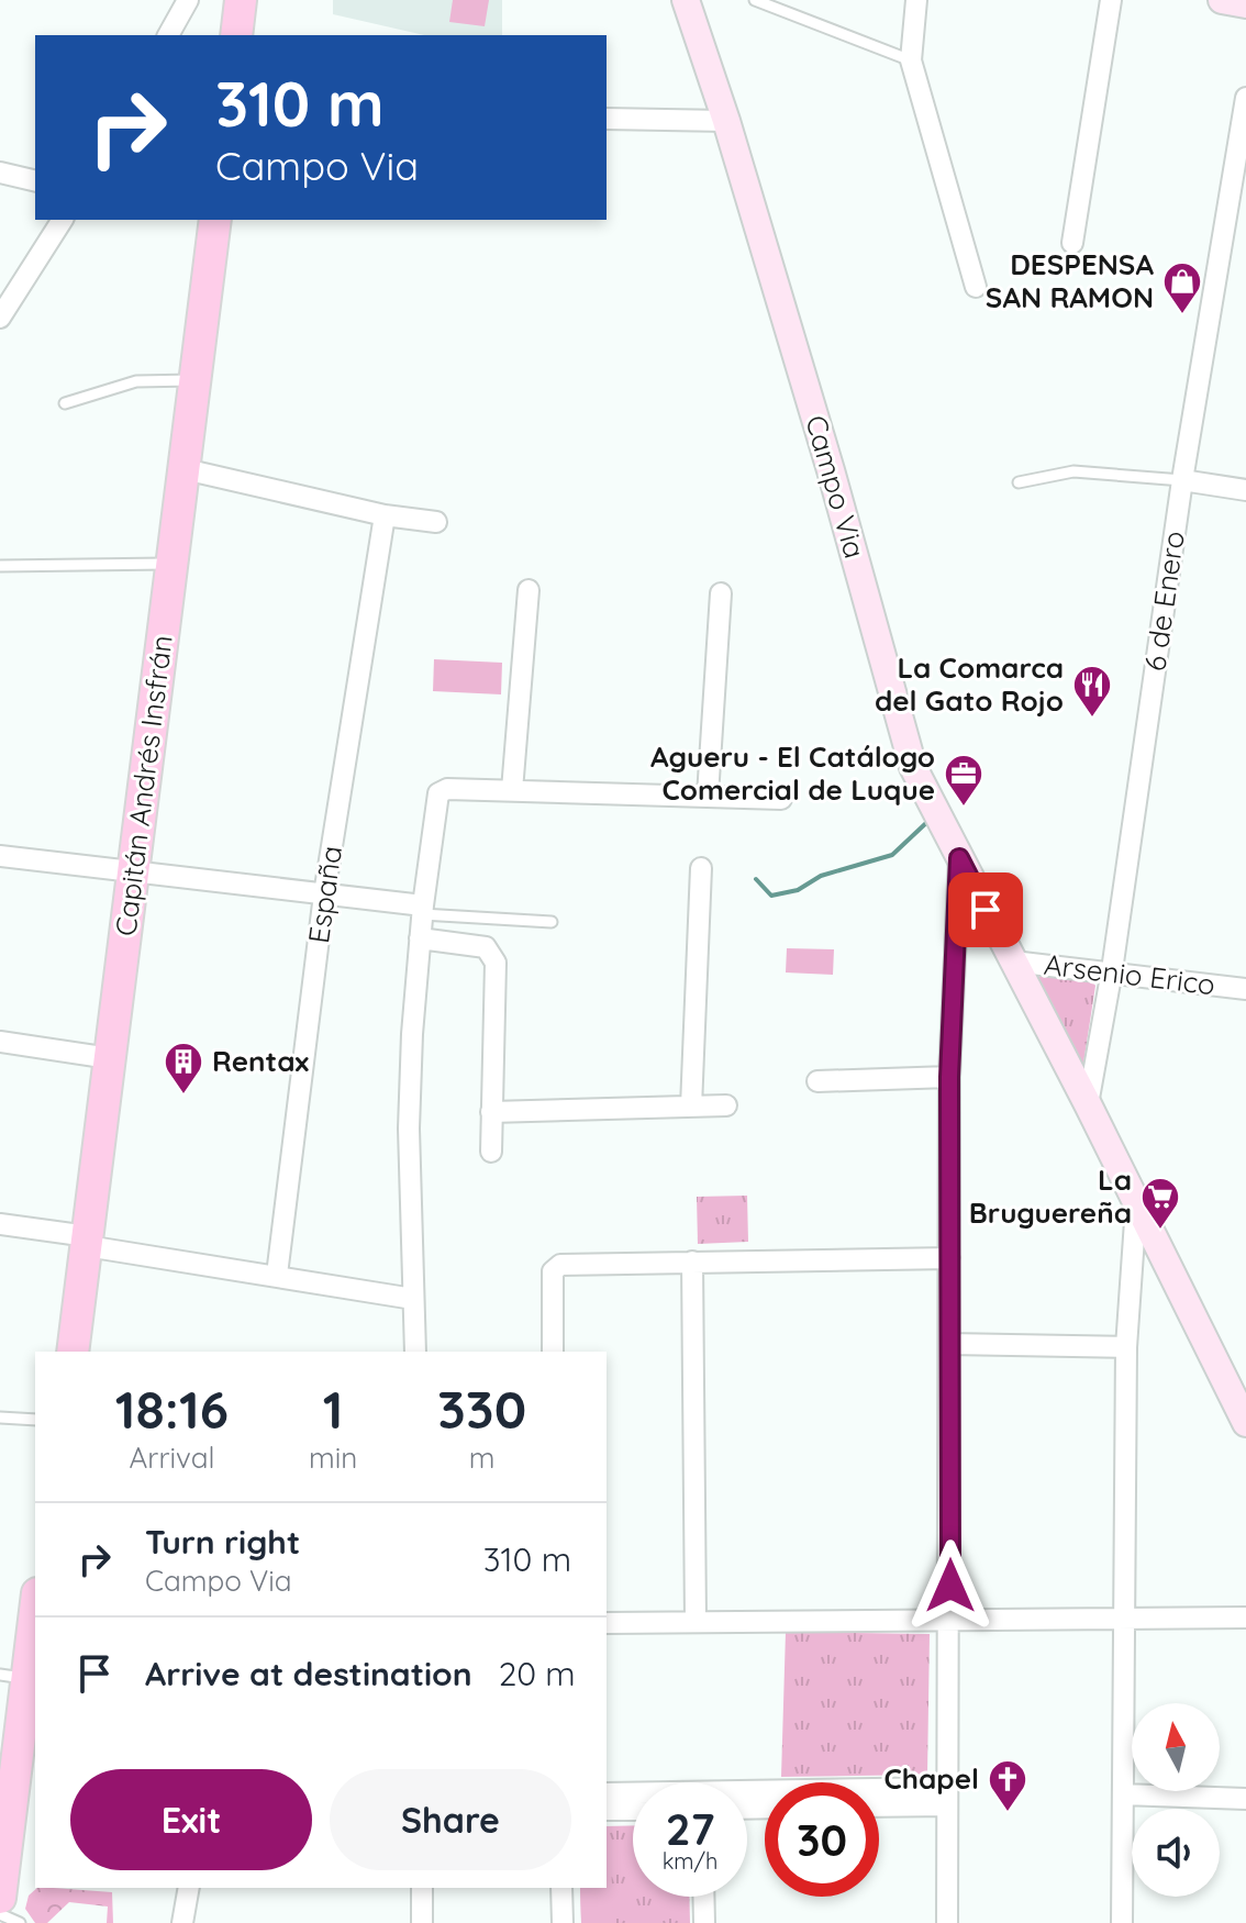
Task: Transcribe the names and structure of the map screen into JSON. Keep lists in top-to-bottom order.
{
  "streets": {
    "main road": ["Capitán Andrés Insfrán"],
    "street": [
      "Campo Via",
      "6 de Enero",
      "España",
      "Arsenio Erico"
    ]
  },
  "crossings": [
    ["Campo Via", "6 de Enero"],
    ["Campo Via", "Arsenio Erico"],
    ["6 de Enero", "Arsenio Erico"]
  ],
  "places": {
    "shop": ["DESPENSA SAN RAMON"],
    "restaurant": ["La Comarca del Gato Rojo"],
    "office": ["Agueru - El Catálogo Comercial de Luque"],
    "building": ["Rentax"],
    "supermarket": ["La Bruguereña"],
    "church": ["Chapel"]
  },
  "north": "top",
  "page": {
    "turn": ["310 m", "Campo Via"],
    "eta": [
      "18:16",
      "Arrival",
      "1",
      "min",
      "330",
      "m"
    ],
    "list": [
      {
        "name": "Turn right",
        "note": "Campo Via",
        "value": "310 m"
      },
      {
        "name": "Arrive at destination",
        "value": "20 m"
      }
    ],
    "buttons": ["Exit", "Share"],
    "speed": "27 km/h",
    "limit": "30"
  }
}
